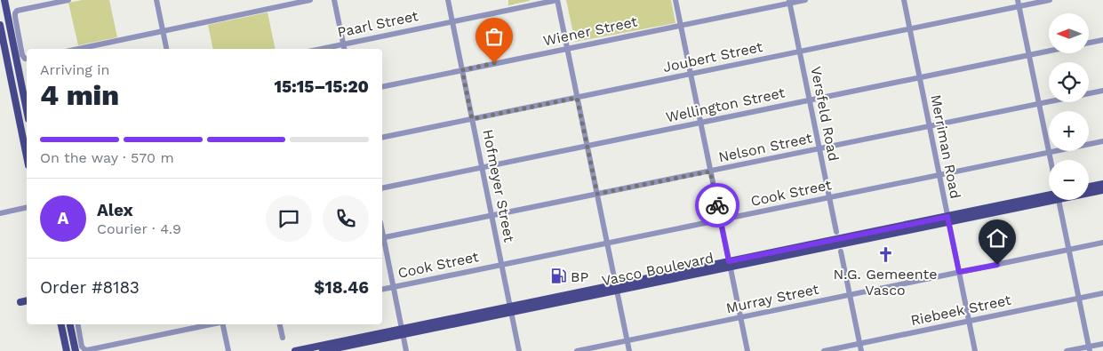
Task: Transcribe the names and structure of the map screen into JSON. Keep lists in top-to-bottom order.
{
  "streets": {
    "main road": ["Vasco Boulevard"],
    "street": [
      "Paarl Street",
      "Wiener Street",
      "Joubert Street",
      "Wellington Street",
      "Versfeld Road",
      "Merriman Road",
      "Nelson Street",
      "Hofmeyer Street",
      "Cook Street",
      "Murray Street",
      "Riebeek Street"
    ]
  },
  "crossings": [
    ["Paarl Street", "Hofmeyer Street"],
    ["Wiener Street", "Versfeld Road"],
    ["Wiener Street", "Hofmeyer Street"],
    ["Joubert Street", "Versfeld Road"],
    ["Joubert Street", "Merriman Road"],
    ["Joubert Street", "Hofmeyer Street"],
    ["Wellington Street", "Versfeld Road"],
    ["Wellington Street", "Merriman Road"],
    ["Wellington Street", "Hofmeyer Street"],
    ["Versfeld Road", "Nelson Street"],
    ["Versfeld Road", "Cook Street"],
    ["Merriman Road", "Nelson Street"],
    ["Merriman Road", "Cook Street"],
    ["Merriman Road", "Vasco Boulevard"],
    ["Merriman Road", "Murray Street"],
    ["Merriman Road", "Riebeek Street"],
    ["Nelson Street", "Hofmeyer Street"],
    ["Hofmeyer Street", "Cook Street"],
    ["Hofmeyer Street", "Vasco Boulevard"]
  ],
  "places": {
    "church": ["N.G. Gemeente Vasco"],
    "fuel station": ["BP"]
  },
  "north": "left",
  "page": {
    "map_buttons": ["+", "−"],
    "heading": ["4 min", "Arriving in", "15:15–15:20"],
    "panel": [
      "Alex",
      "Courier · 4.9",
      "Order #8183",
      "$18.46"
    ],
    "bar": "On the way · 570 m",
    "round": "A"
  }
}
